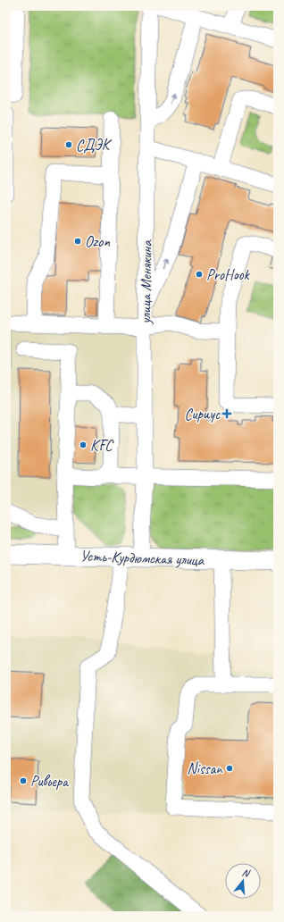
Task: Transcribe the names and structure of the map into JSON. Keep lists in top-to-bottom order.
{
  "streets": {
    "main road": ["Усть-Курдюмская улица"],
    "street": ["улица Менякина"]
  },
  "crossings": [
    ["улица Менякина", "Усть-Курдюмская улица"]
  ],
  "places": {
    "other": [
      "СДЭК",
      "Ozon",
      "ProHook",
      "KFC",
      "Nissan",
      "Ривьера"
    ],
    "health": ["Сириус"]
  },
  "north": "top"
}
